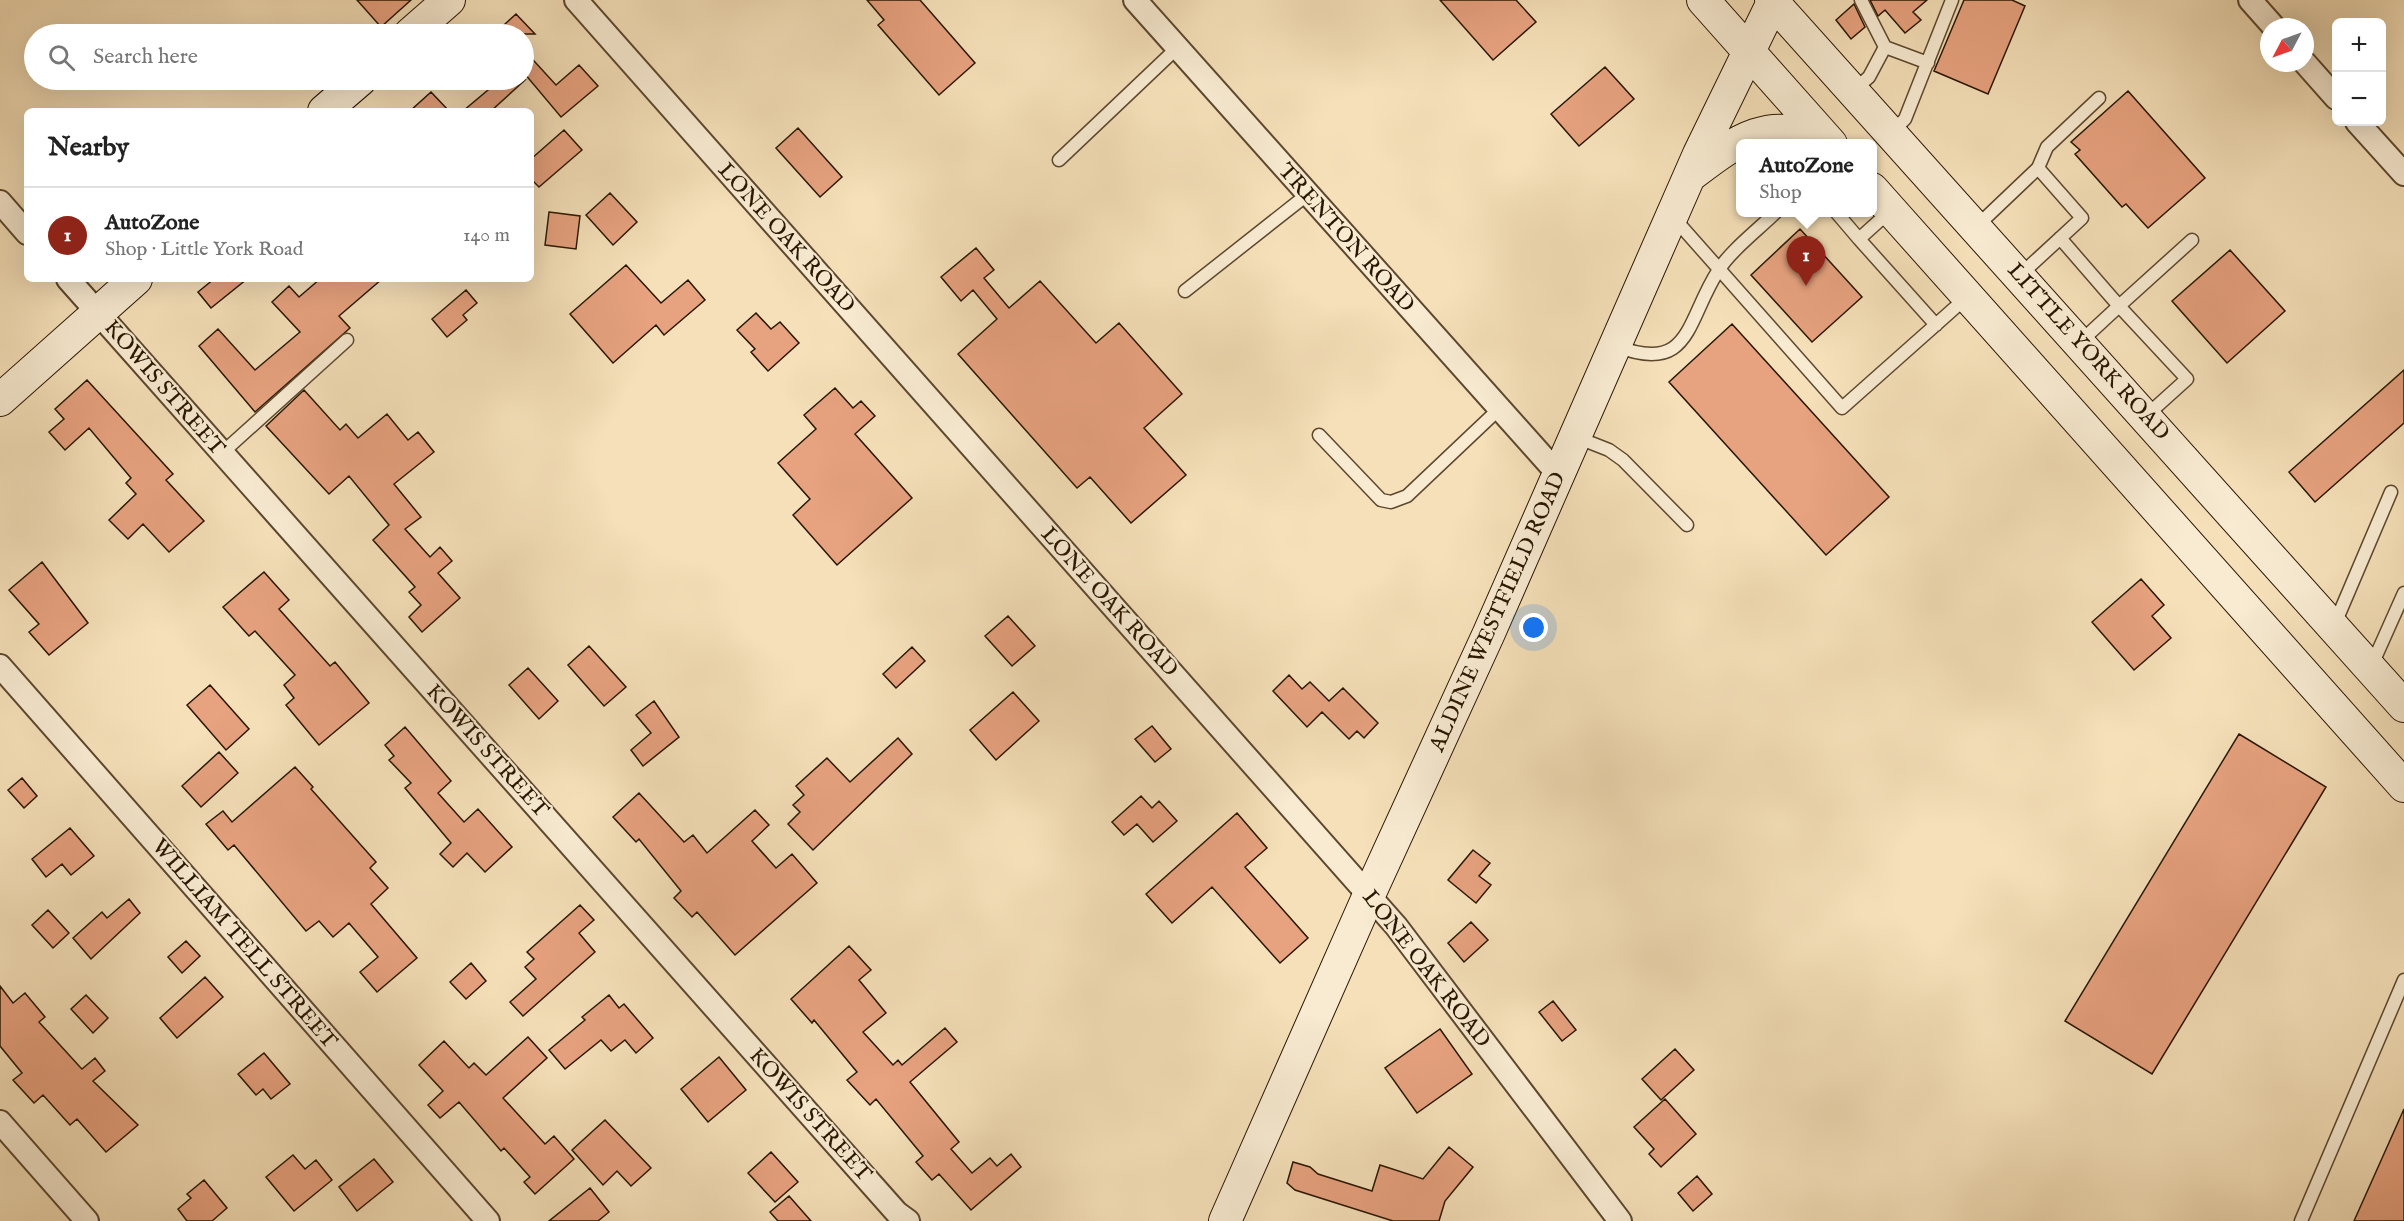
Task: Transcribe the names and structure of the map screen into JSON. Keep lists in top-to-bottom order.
{
  "streets": {
    "main road": ["LITTLE YORK ROAD", "ALDINE WESTFIELD ROAD"],
    "street": [
      "LONE OAK ROAD",
      "TRENTON ROAD",
      "KOWIS STREET",
      "WILLIAM TELL STREET"
    ]
  },
  "crossings": [
    ["LONE OAK ROAD", "ALDINE WESTFIELD ROAD"],
    ["TRENTON ROAD", "ALDINE WESTFIELD ROAD"],
    ["LITTLE YORK ROAD", "ALDINE WESTFIELD ROAD"]
  ],
  "north": "bottom left",
  "page": {
    "map_buttons": ["+", "−"],
    "search": "Search here",
    "heading": "Nearby",
    "popup": ["AutoZone", "Shop"],
    "list": [
      {
        "mark": "1",
        "name": "AutoZone",
        "note": "Shop · Little York Road",
        "value": "140 m"
      }
    ],
    "pins": "1"
  }
}
